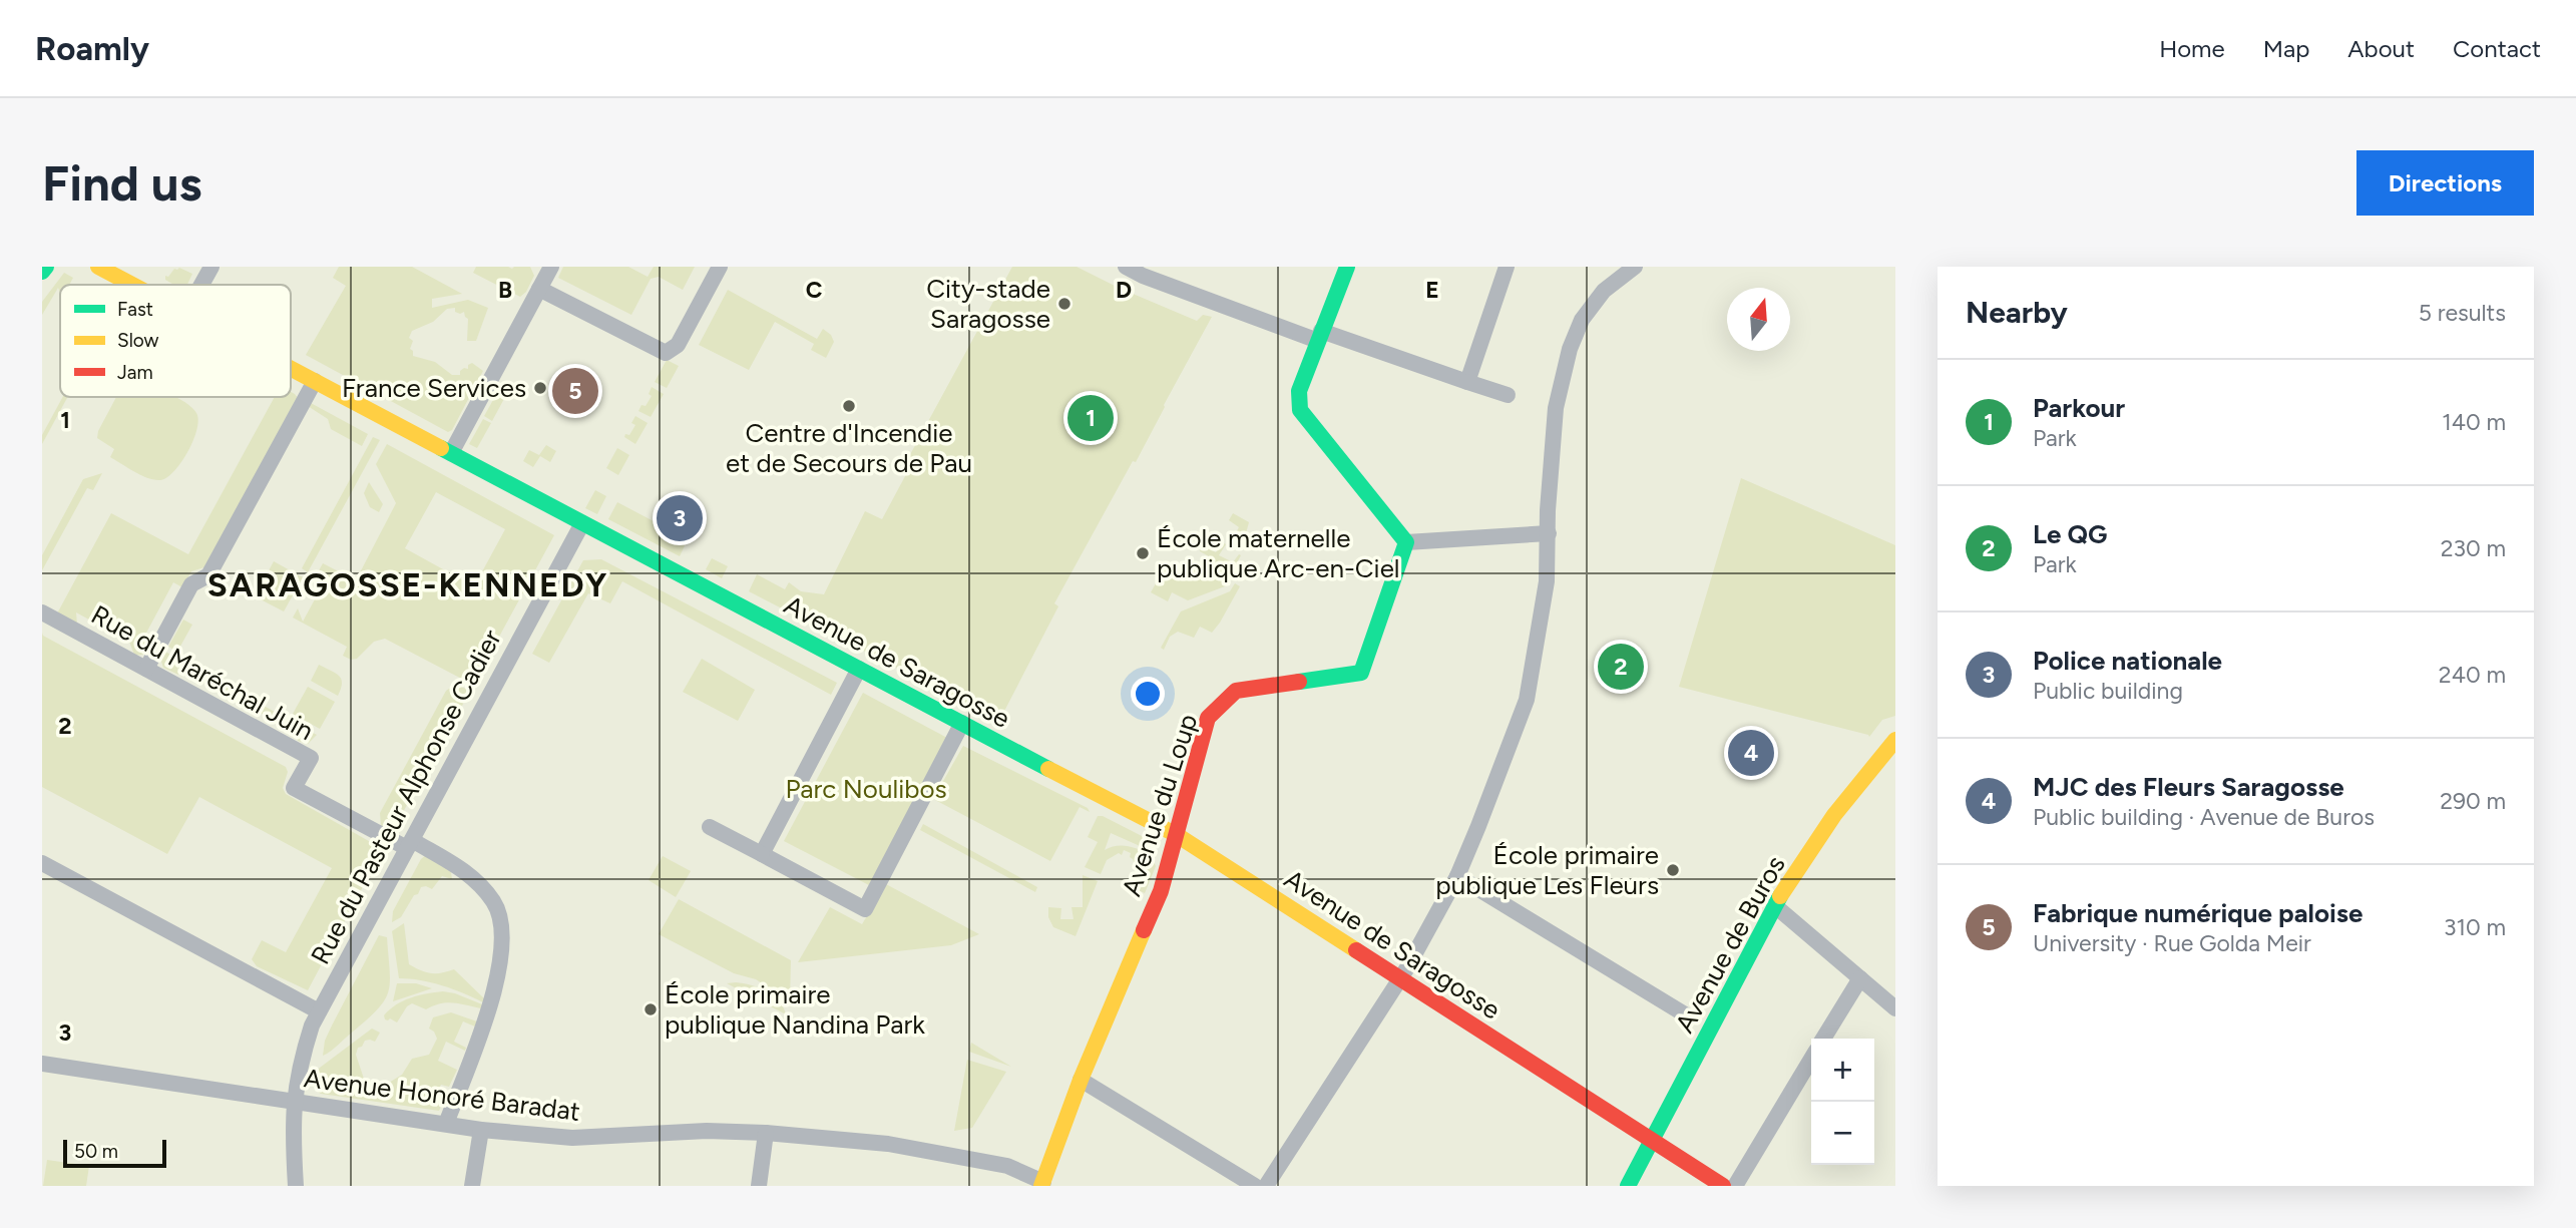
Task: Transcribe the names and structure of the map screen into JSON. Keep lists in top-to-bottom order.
{
  "streets": {
    "street": [
      "Avenue de Saragosse",
      "Rue du Maréchal Juin",
      "Rue du Pasteur Alphonse Cadier",
      "Avenue du Loup",
      "Avenue de Buros",
      "Avenue Honoré Baradat"
    ]
  },
  "crossings": [
    ["Avenue de Saragosse", "Rue du Pasteur Alphonse Cadier"],
    ["Avenue de Saragosse", "Avenue du Loup"],
    ["Avenue de Saragosse", "Avenue de Buros"],
    ["Rue du Maréchal Juin", "Rue du Pasteur Alphonse Cadier"],
    ["Rue du Pasteur Alphonse Cadier", "Avenue Honoré Baradat"],
    ["Avenue du Loup", "Avenue Honoré Baradat"]
  ],
  "districts": ["SARAGOSSE-KENNEDY"],
  "parks": ["Parc Noulibos"],
  "places": [
    "City-stade Saragosse",
    "France Services",
    "Centre d'Incendie et de Secours de Pau",
    "École maternelle publique Arc-en-Ciel",
    "École primaire publique Les Fleurs",
    "École primaire publique Nandina Park"
  ],
  "legend": ["Fast", "Slow", "Jam"],
  "scale_bar": "50 m",
  "north": "top",
  "page": {
    "header": "Roamly",
    "nav": [
      "Home",
      "Map",
      "About",
      "Contact"
    ],
    "buttons": "Directions",
    "title": "Find us",
    "heading": ["Nearby", "5 results"],
    "list": [
      {
        "mark": "1",
        "name": "Parkour",
        "note": "Park",
        "value": "140 m"
      },
      {
        "mark": "2",
        "name": "Le QG",
        "note": "Park",
        "value": "230 m"
      },
      {
        "mark": "3",
        "name": "Police nationale",
        "note": "Public building",
        "value": "240 m"
      },
      {
        "mark": "4",
        "name": "MJC des Fleurs Saragosse",
        "note": "Public building · Avenue de Buros",
        "value": "290 m"
      },
      {
        "mark": "5",
        "name": "Fabrique numérique paloise",
        "note": "University · Rue Golda Meir",
        "value": "310 m"
      }
    ],
    "pins": [
      "5",
      "1",
      "3",
      "2",
      "4"
    ],
    "map_buttons": ["+", "−"],
    "scale": "50 m"
  },
  "grid": {
    "columns": [
      "B",
      "C",
      "D",
      "E"
    ],
    "rows": ["1", "2", "3"]
  }
}
